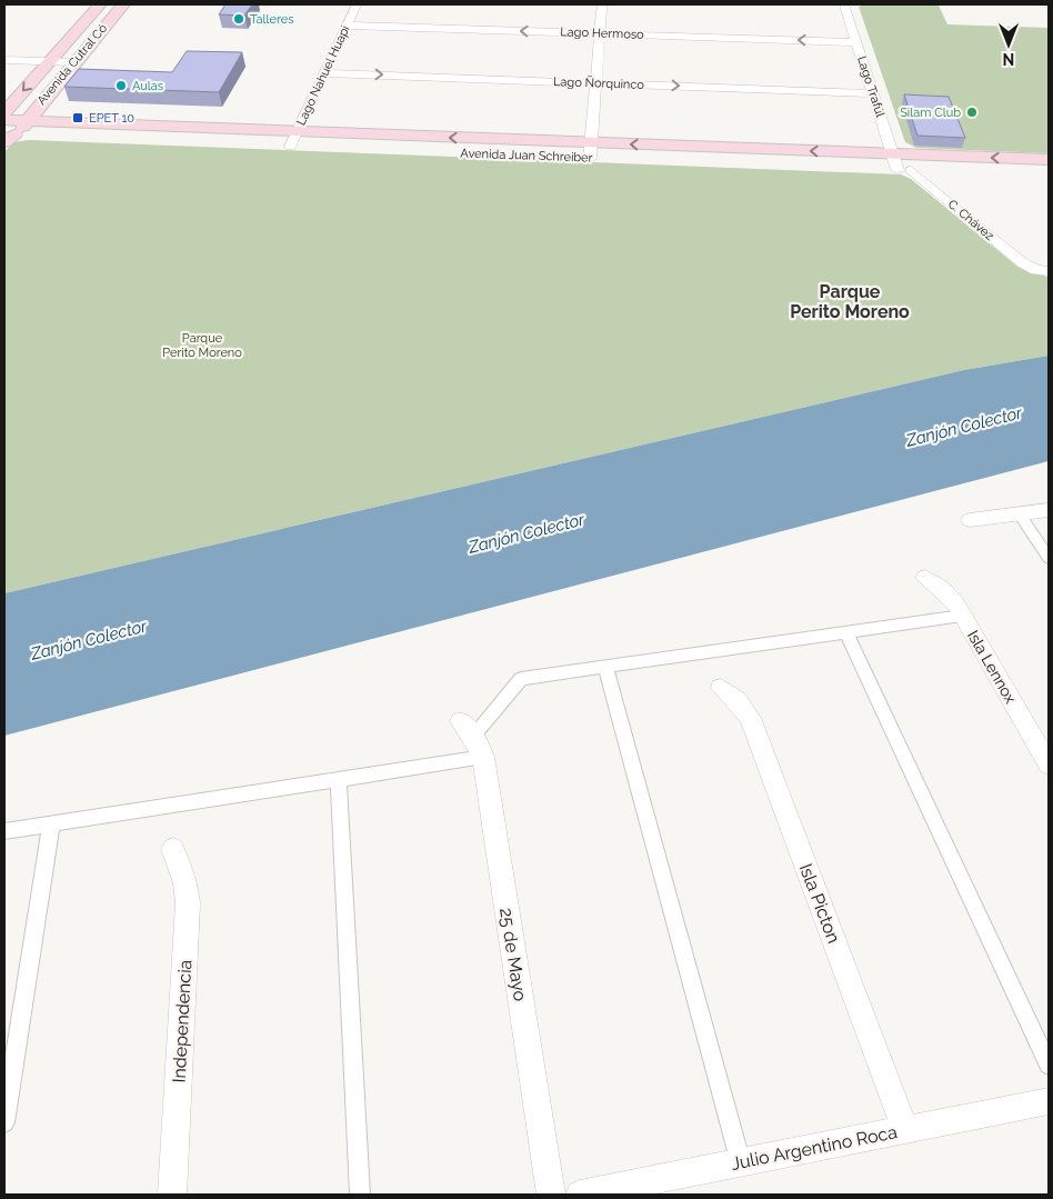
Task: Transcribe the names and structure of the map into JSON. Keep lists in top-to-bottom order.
{
  "streets": {
    "main road": ["Avenida Cutral Có", "Avenida Juan Schreiber"],
    "street": [
      "Lago Hermoso",
      "Lago Nahuel Huapi",
      "Lago Ñorquinco",
      "Lago Trafúl",
      "C. Chávez",
      "Isla Lennox",
      "Isla Picton",
      "25 de Mayo",
      "Independencia",
      "Julio Argentino Roca"
    ]
  },
  "crossings": [
    ["Lago Hermoso", "Lago Nahuel Huapi"],
    ["Lago Hermoso", "Lago Trafúl"],
    ["Avenida Cutral Có", "Avenida Juan Schreiber"],
    ["Lago Nahuel Huapi", "Lago Ñorquinco"],
    ["Lago Nahuel Huapi", "Avenida Juan Schreiber"],
    ["Lago Ñorquinco", "Lago Trafúl"],
    ["Lago Trafúl", "Avenida Juan Schreiber"],
    ["Lago Trafúl", "C. Chávez"],
    ["Avenida Juan Schreiber", "C. Chávez"],
    ["Isla Picton", "Julio Argentino Roca"]
  ],
  "one_way": ["Lago Hermoso", "Lago Ñorquinco"],
  "districts": ["Parque Perito Moreno"],
  "water": ["Zanjón Colector"],
  "parks": ["Parque Perito Moreno"],
  "places": {
    "other": ["Talleres", "Aulas", "Silam Club"],
    "transit": ["EPET 10"]
  },
  "north": "bottom"
}
